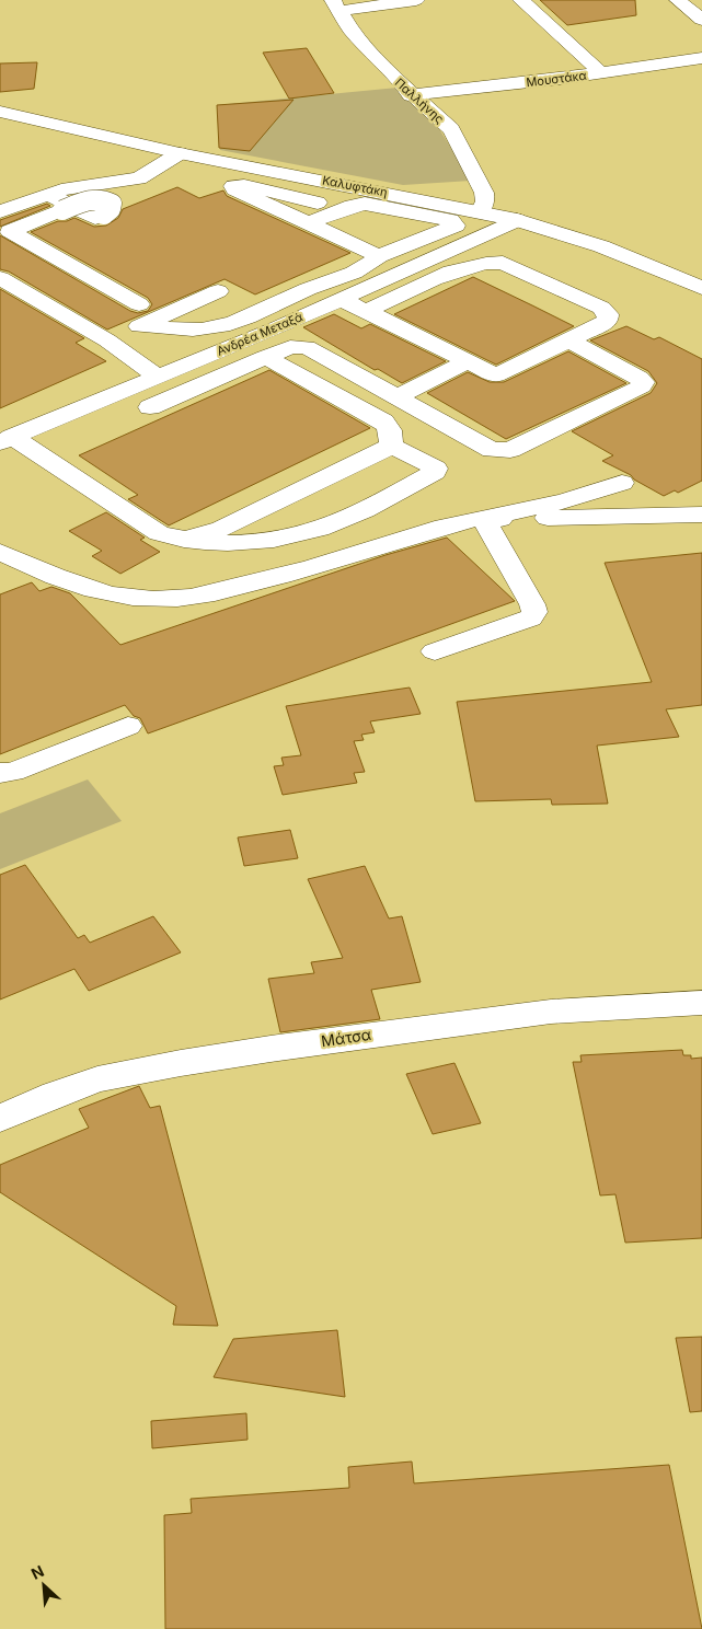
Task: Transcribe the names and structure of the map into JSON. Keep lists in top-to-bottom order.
{
  "streets": {
    "street": [
      "Μουστάκα",
      "Παλλήνης",
      "Καλυφτάκη",
      "Ανδρέα Μεταξά",
      "Μάτσα"
    ]
  },
  "crossings": [
    ["Μουστάκα", "Παλλήνης"],
    ["Παλλήνης", "Καλυφτάκη"],
    ["Καλυφτάκη", "Ανδρέα Μεταξά"]
  ],
  "north": "top left"
}
